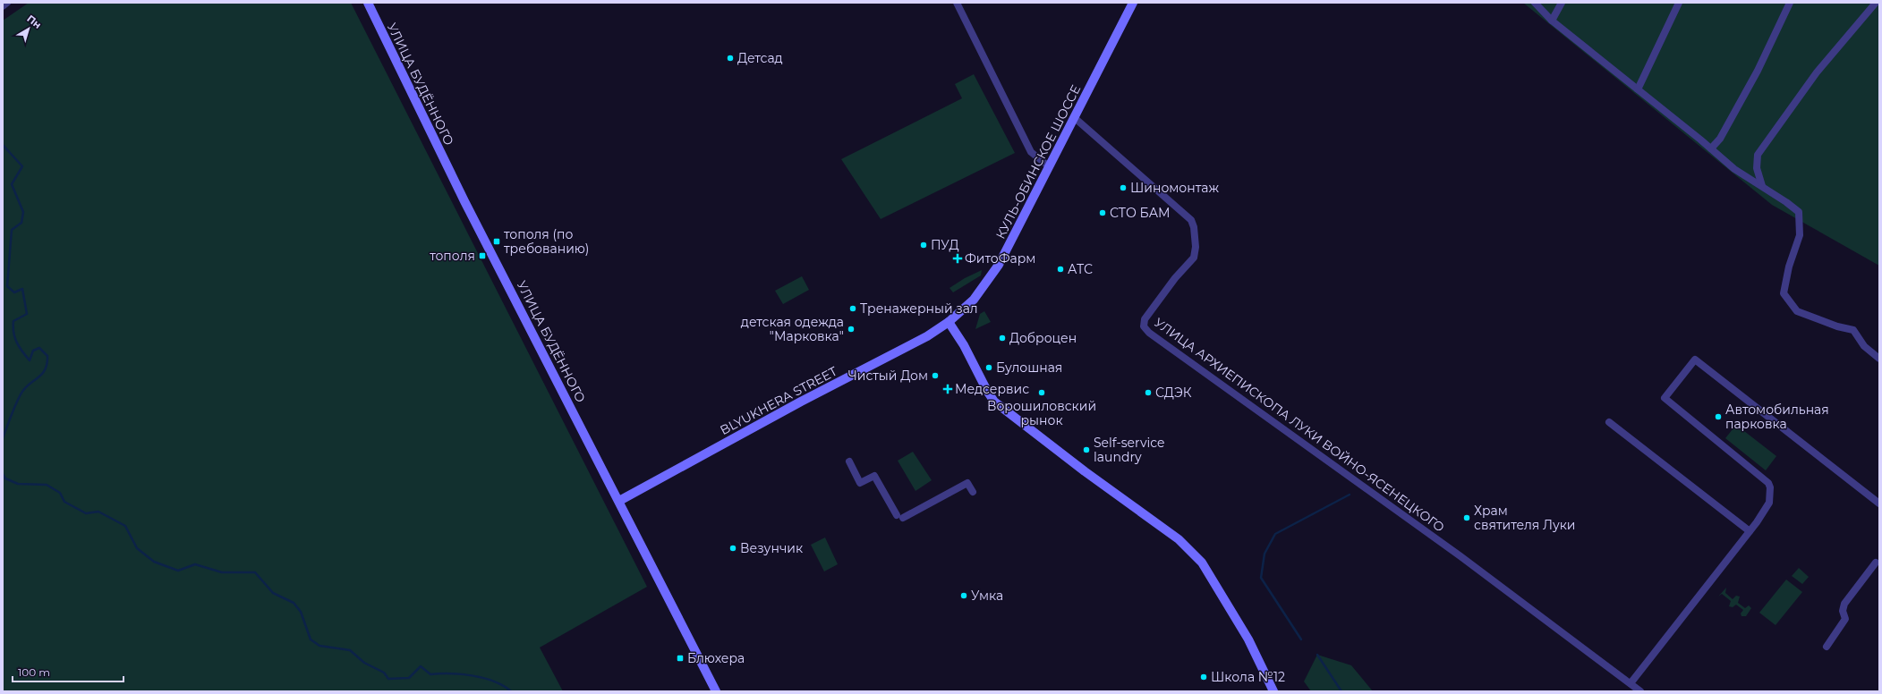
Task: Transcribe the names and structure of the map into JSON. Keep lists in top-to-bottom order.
{
  "streets": {
    "main road": ["УЛИЦА БУДЁННОГО", "КУЛЬ-ОБИНСКОЕ ШОССЕ", "BLYUKHERA STREET"],
    "street": ["УЛИЦА АРХИЕПИСКОПА ЛУКИ ВОЙНО-ЯСЕНЕЦКОГО"]
  },
  "crossings": [
    ["УЛИЦА БУДЁННОГО", "BLYUKHERA STREET"],
    ["КУЛЬ-ОБИНСКОЕ ШОССЕ", "BLYUKHERA STREET"],
    ["КУЛЬ-ОБИНСКОЕ ШОССЕ", "УЛИЦА АРХИЕПИСКОПА ЛУКИ ВОЙНО-ЯСЕНЕЦКОГО"]
  ],
  "places": {
    "other": [
      "Детсад",
      "Шиномонтаж",
      "СТО БАМ",
      "ПУД",
      "АТС",
      "Тренажерный зал",
      "детская одежда \"Марковка\"",
      "Доброцен",
      "Булошная",
      "Чистый Дом",
      "Ворошиловский рынок",
      "СДЭК",
      "Автомобильная парковка",
      "Self-service laundry",
      "Храм святителя Луки",
      "Везунчик",
      "Умка",
      "Школа №12"
    ],
    "transit": ["тополя (по требованию)", "тополя", "Блюхера"],
    "health": ["ФитоФарм", "Медсервис"]
  },
  "scale_bar": "100 m",
  "north": "top right"
}
